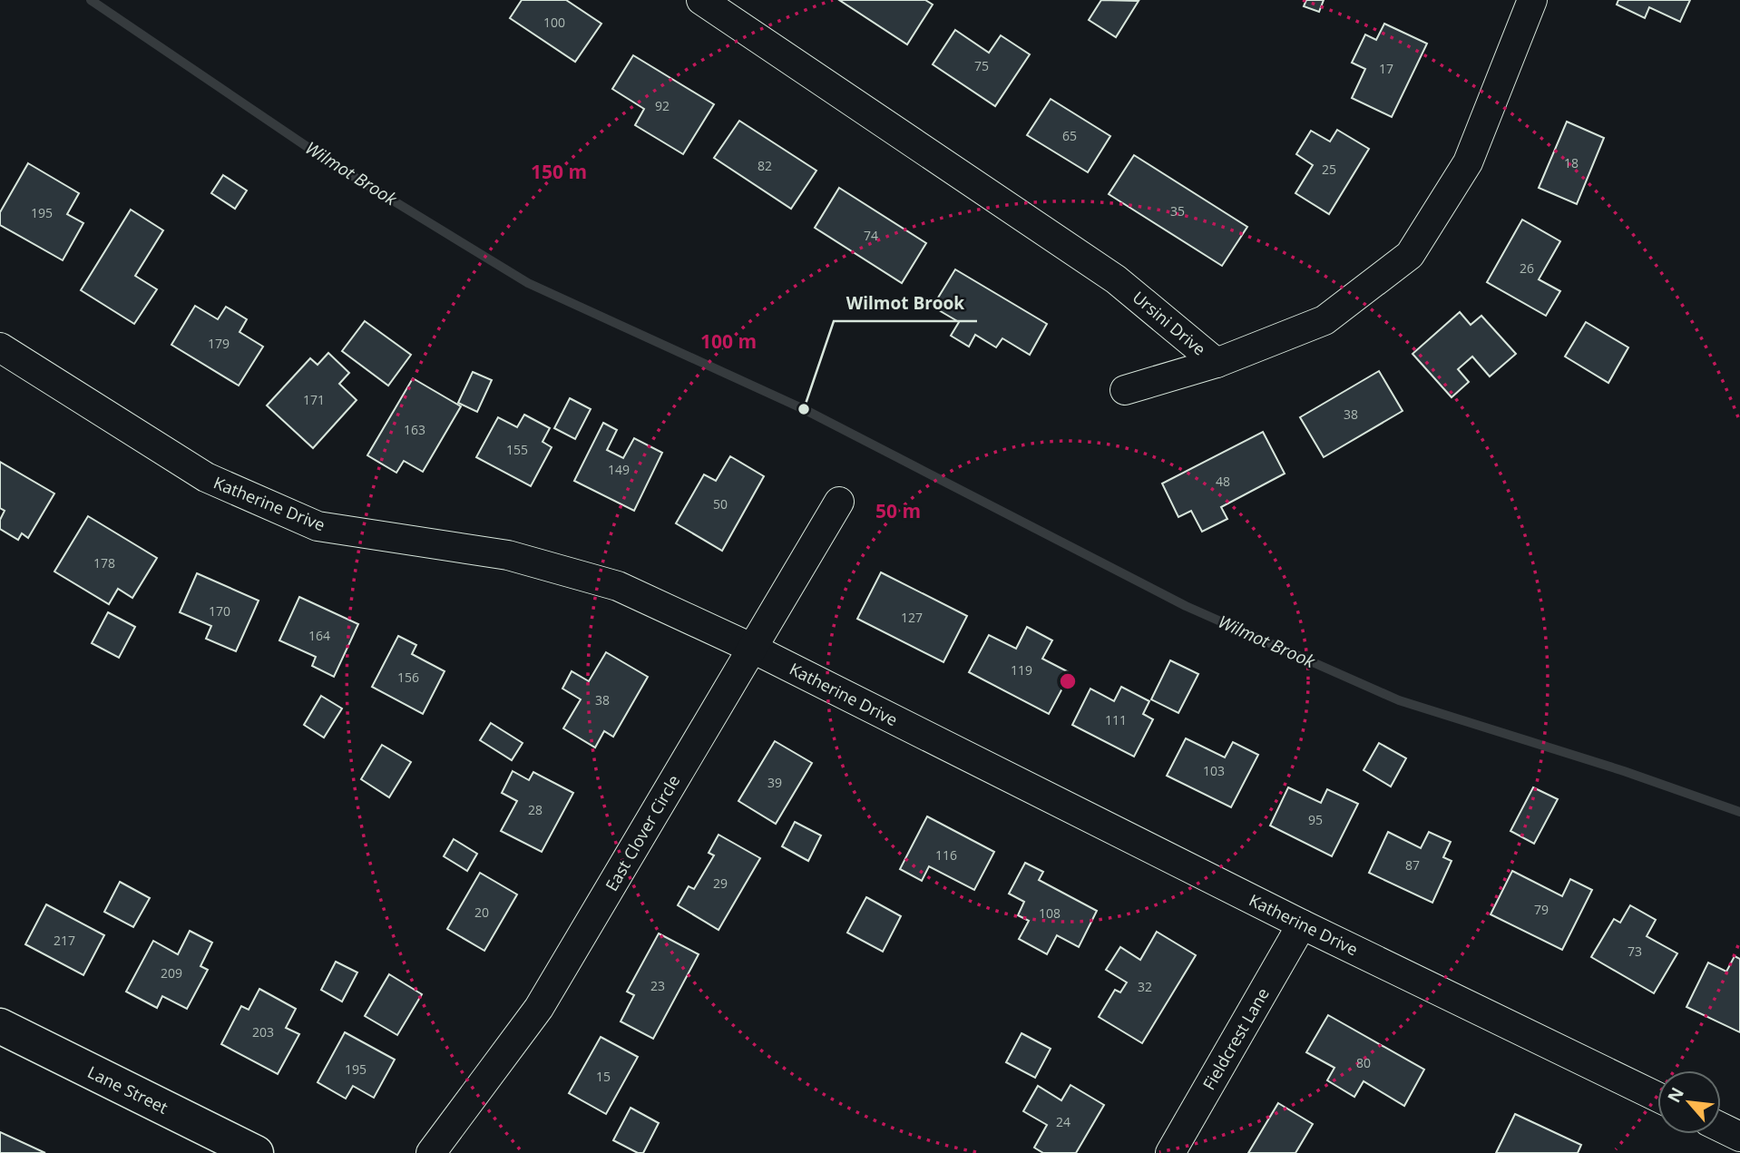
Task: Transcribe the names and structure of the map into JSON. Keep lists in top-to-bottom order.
{
  "streets": {
    "street": [
      "Ursini Drive",
      "Katherine Drive",
      "East Clover Circle",
      "Fieldcrest Lane",
      "Lane Street"
    ]
  },
  "crossings": [
    ["Katherine Drive", "East Clover Circle"],
    ["Katherine Drive", "Fieldcrest Lane"]
  ],
  "water": ["Wilmot Brook"],
  "places": ["Wilmot Brook"],
  "house_numbers": [
    "100",
    "75",
    "17",
    "92",
    "65",
    "18",
    "82",
    "25",
    "35",
    "195",
    "74",
    "26",
    "179",
    "171",
    "38",
    "163",
    "155",
    "149",
    "48",
    "50",
    "178",
    "170",
    "127",
    "164",
    "119",
    "156",
    "38",
    "111",
    "103",
    "39",
    "28",
    "95",
    "116",
    "87",
    "29",
    "79",
    "20",
    "108",
    "217",
    "73",
    "209",
    "23",
    "32",
    "203",
    "80",
    "195",
    "15",
    "24"
  ],
  "north": "top left",
  "rings": ["150 m", "100 m", "50 m"]
}
